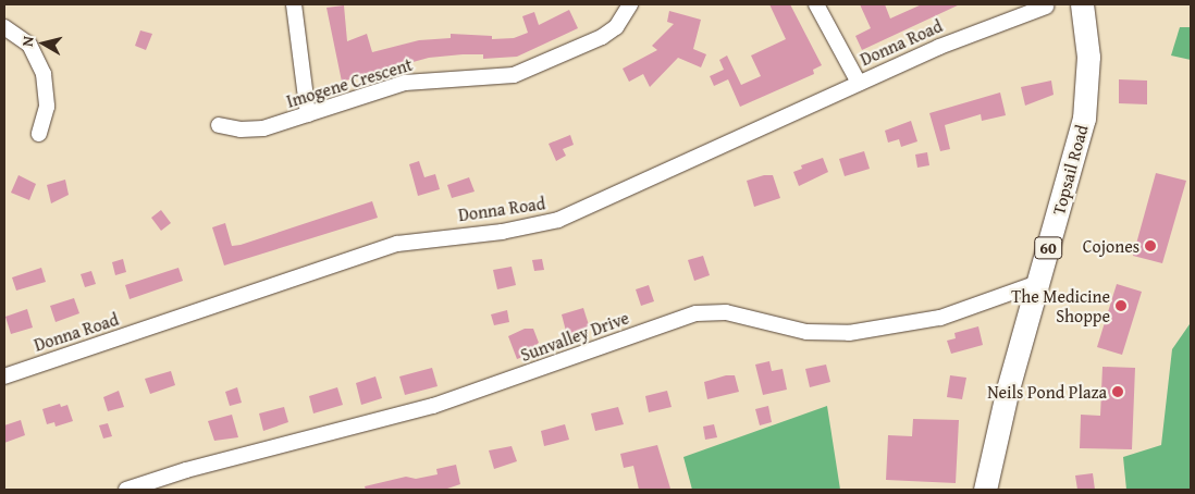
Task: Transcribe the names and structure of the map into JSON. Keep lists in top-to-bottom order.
{
  "streets": {
    "main road": ["Topsail Road", "60"],
    "street": ["Donna Road", "Imogene Crescent", "Sunvalley Drive"]
  },
  "crossings": [
    ["Topsail Road", "Sunvalley Drive"]
  ],
  "places": ["Cojones", "The Medicine Shoppe", "Neils Pond Plaza"],
  "north": "left"
}
